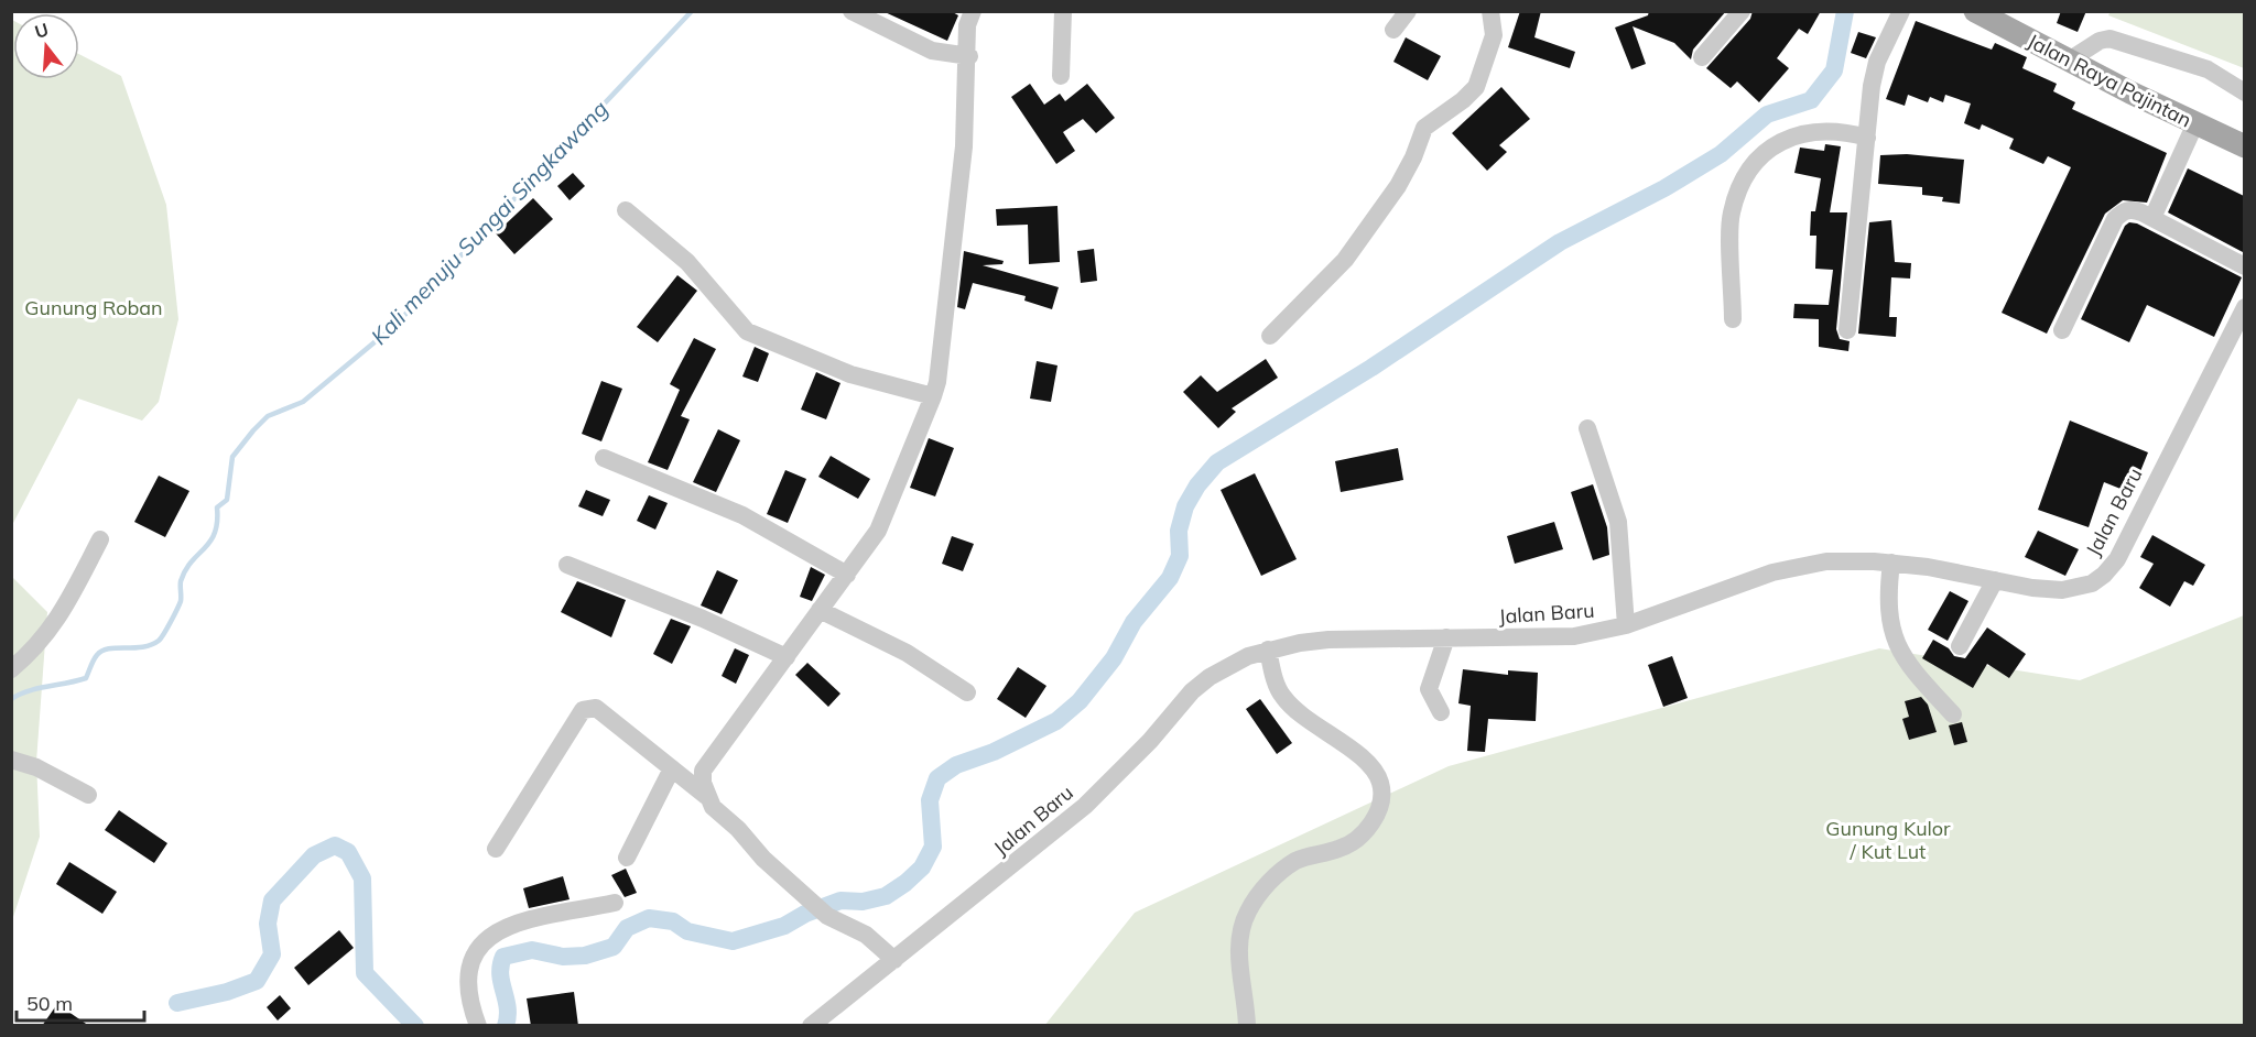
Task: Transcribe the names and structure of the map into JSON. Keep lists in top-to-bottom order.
{
  "streets": {
    "main road": ["Jalan Raya Pajintan"],
    "street": ["Jalan Baru"]
  },
  "water": ["Kali menuju Sungai Singkawang"],
  "parks": ["Gunung Roban", "Gunung Kulor / Kut Lut"],
  "scale_bar": "50 m",
  "north": "top"
}
